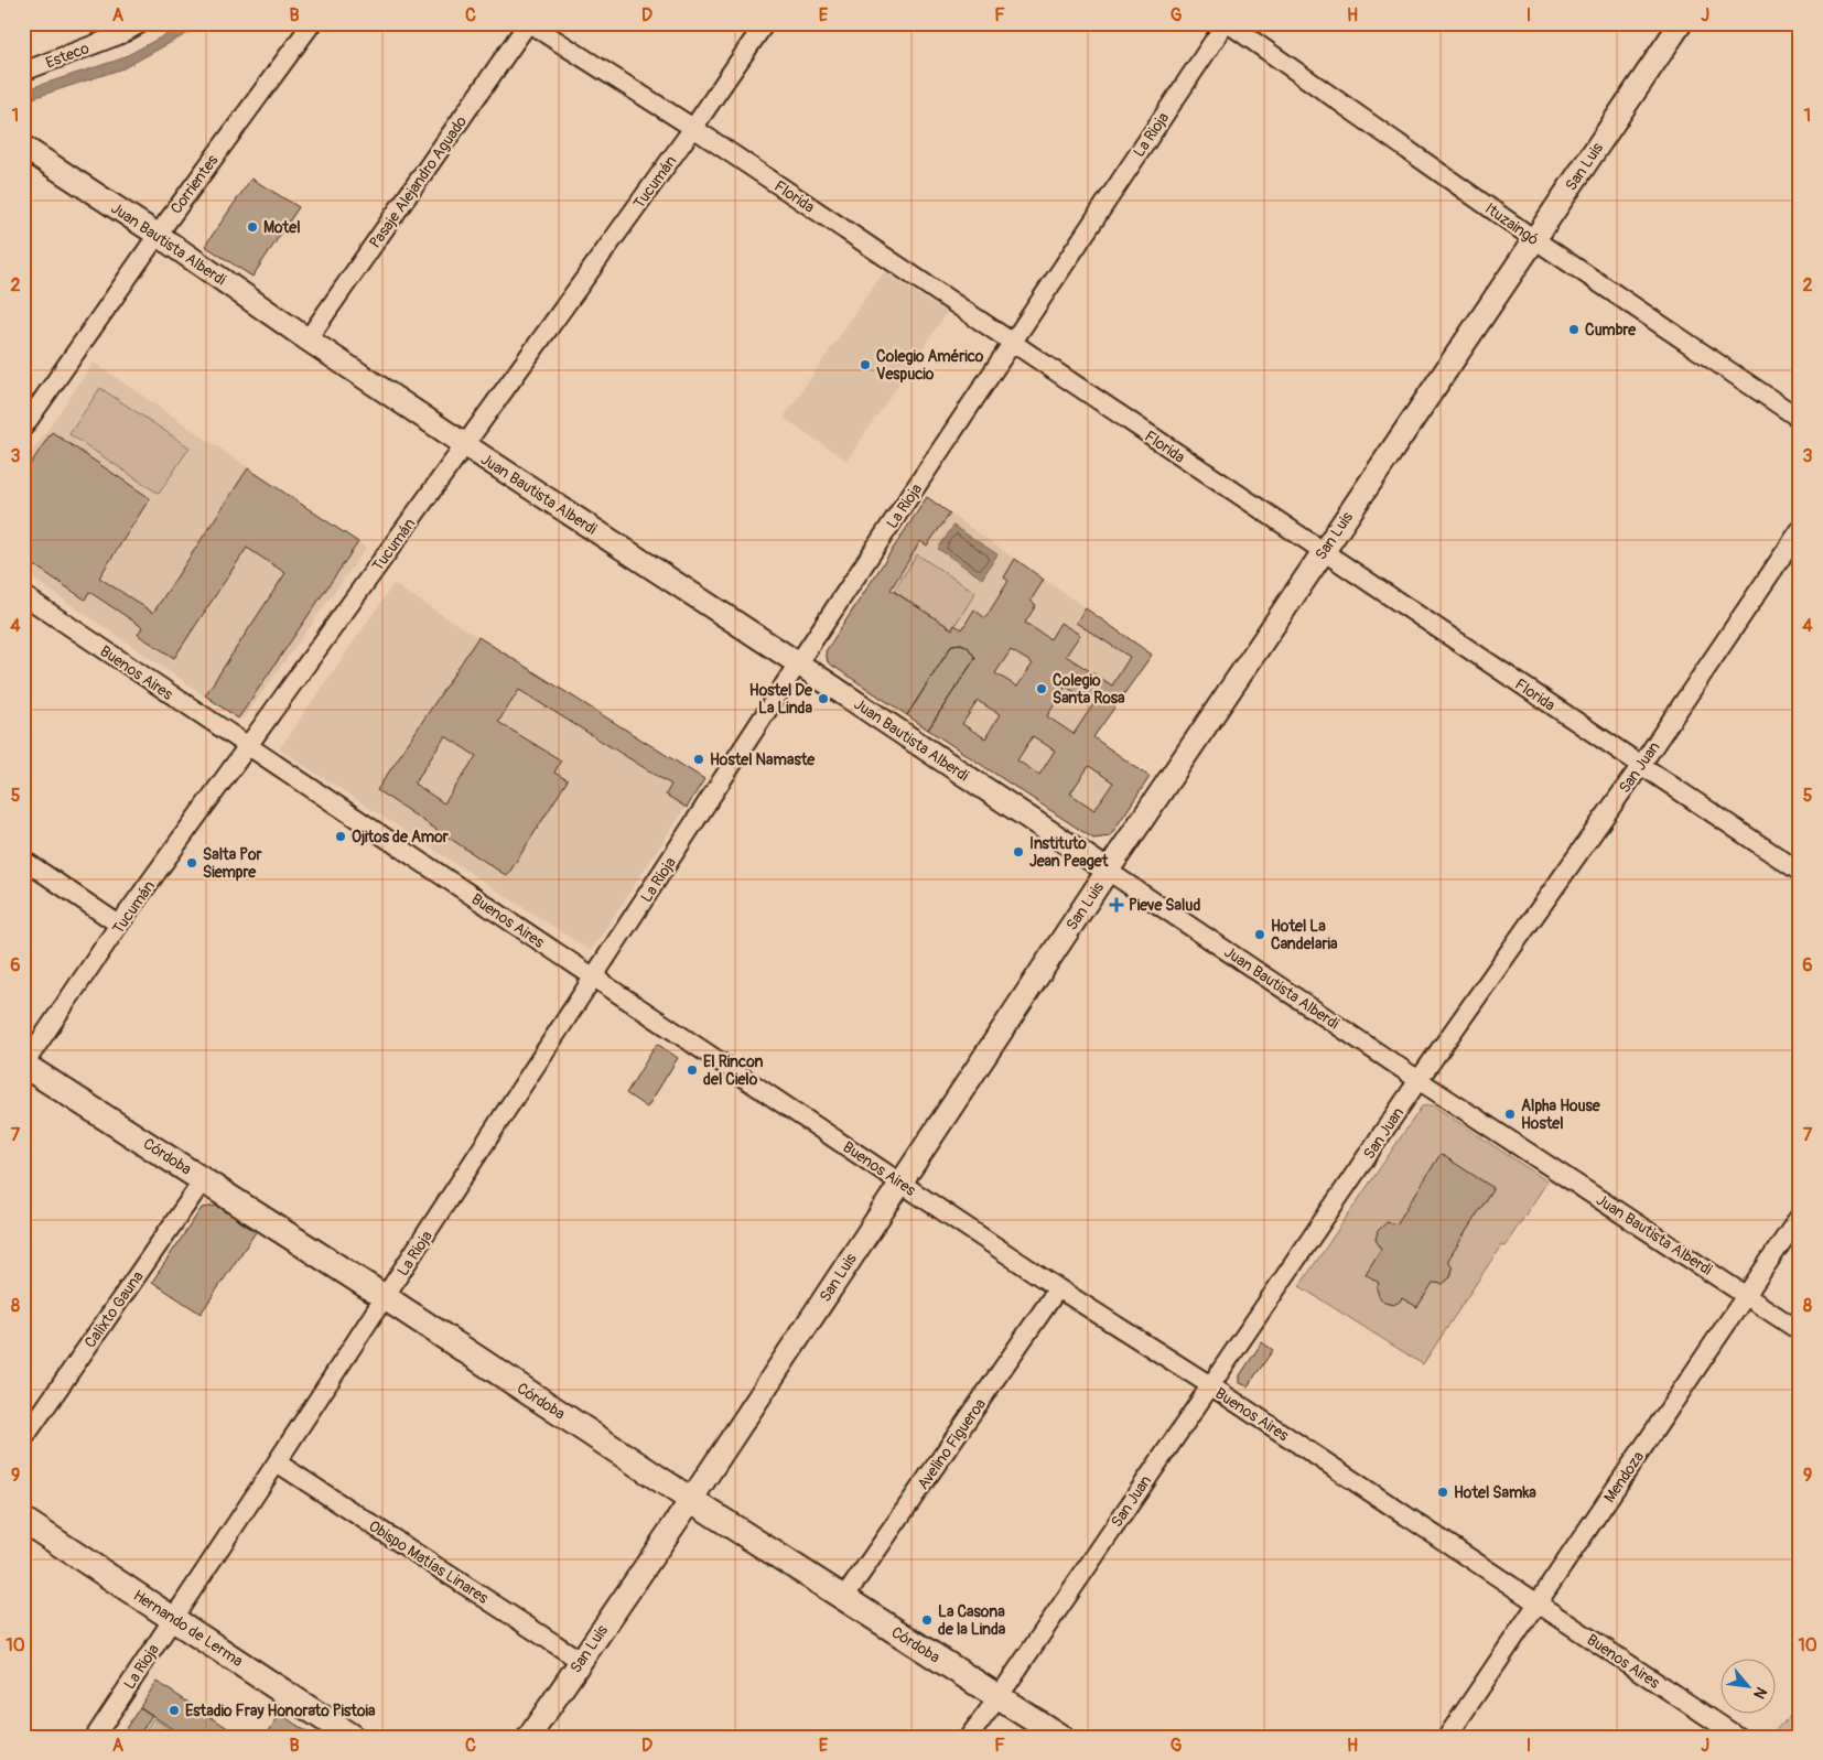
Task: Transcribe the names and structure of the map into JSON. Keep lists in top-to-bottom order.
{
  "streets": {
    "main road": ["Córdoba", "Hernando de Lerma"],
    "street": [
      "Esteco",
      "La Rioja",
      "San Luis",
      "Pasaje Alejandro Aguado",
      "Tucumán",
      "Corrientes",
      "Florida",
      "Ituzaingó",
      "Juan Bautista Alberdi",
      "Buenos Aires",
      "San Juan",
      "Calixto Gauna",
      "Avelino Figueroa",
      "Mendoza",
      "Obispo Matías Linares"
    ]
  },
  "crossings": [
    ["La Rioja", "Florida"],
    ["La Rioja", "Ituzaingó"],
    ["La Rioja", "Juan Bautista Alberdi"],
    ["La Rioja", "Buenos Aires"],
    ["La Rioja", "Córdoba"],
    ["La Rioja", "Obispo Matías Linares"],
    ["La Rioja", "Hernando de Lerma"],
    ["San Luis", "Florida"],
    ["San Luis", "Ituzaingó"],
    ["San Luis", "Juan Bautista Alberdi"],
    ["San Luis", "Buenos Aires"],
    ["San Luis", "Córdoba"],
    ["San Luis", "Obispo Matías Linares"],
    ["Pasaje Alejandro Aguado", "Florida"],
    ["Pasaje Alejandro Aguado", "Juan Bautista Alberdi"],
    ["Tucumán", "Florida"],
    ["Tucumán", "Juan Bautista Alberdi"],
    ["Tucumán", "Buenos Aires"],
    ["Tucumán", "Córdoba"],
    ["Corrientes", "Juan Bautista Alberdi"],
    ["Florida", "San Juan"],
    ["Juan Bautista Alberdi", "San Juan"],
    ["Juan Bautista Alberdi", "Mendoza"],
    ["Buenos Aires", "San Juan"],
    ["Buenos Aires", "Avelino Figueroa"],
    ["Buenos Aires", "Mendoza"],
    ["San Juan", "Córdoba"],
    ["Córdoba", "Calixto Gauna"],
    ["Córdoba", "Avelino Figueroa"]
  ],
  "places": {
    "other": [
      "Motel",
      "Cumbre",
      "Colegio Américo Vespucio",
      "Colegio Santa Rosa",
      "Hostel De La Linda",
      "Hostel Namaste",
      "Ojitos de Amor",
      "Instituto Jean Peaget",
      "Salta Por Siempre",
      "Hotel La Candelaria",
      "El Rincon del Cielo",
      "Alpha House Hostel",
      "Hotel Samka",
      "La Casona de la Linda",
      "Estadio Fray Honorato Pistoia"
    ],
    "health": ["Pieve Salud"]
  },
  "north": "bottom right",
  "grid": {
    "columns": [
      "A",
      "B",
      "C",
      "D",
      "E",
      "F",
      "G",
      "H",
      "I",
      "J"
    ],
    "rows": [
      "1",
      "2",
      "3",
      "4",
      "5",
      "6",
      "7",
      "8",
      "9",
      "10"
    ]
  }
}
